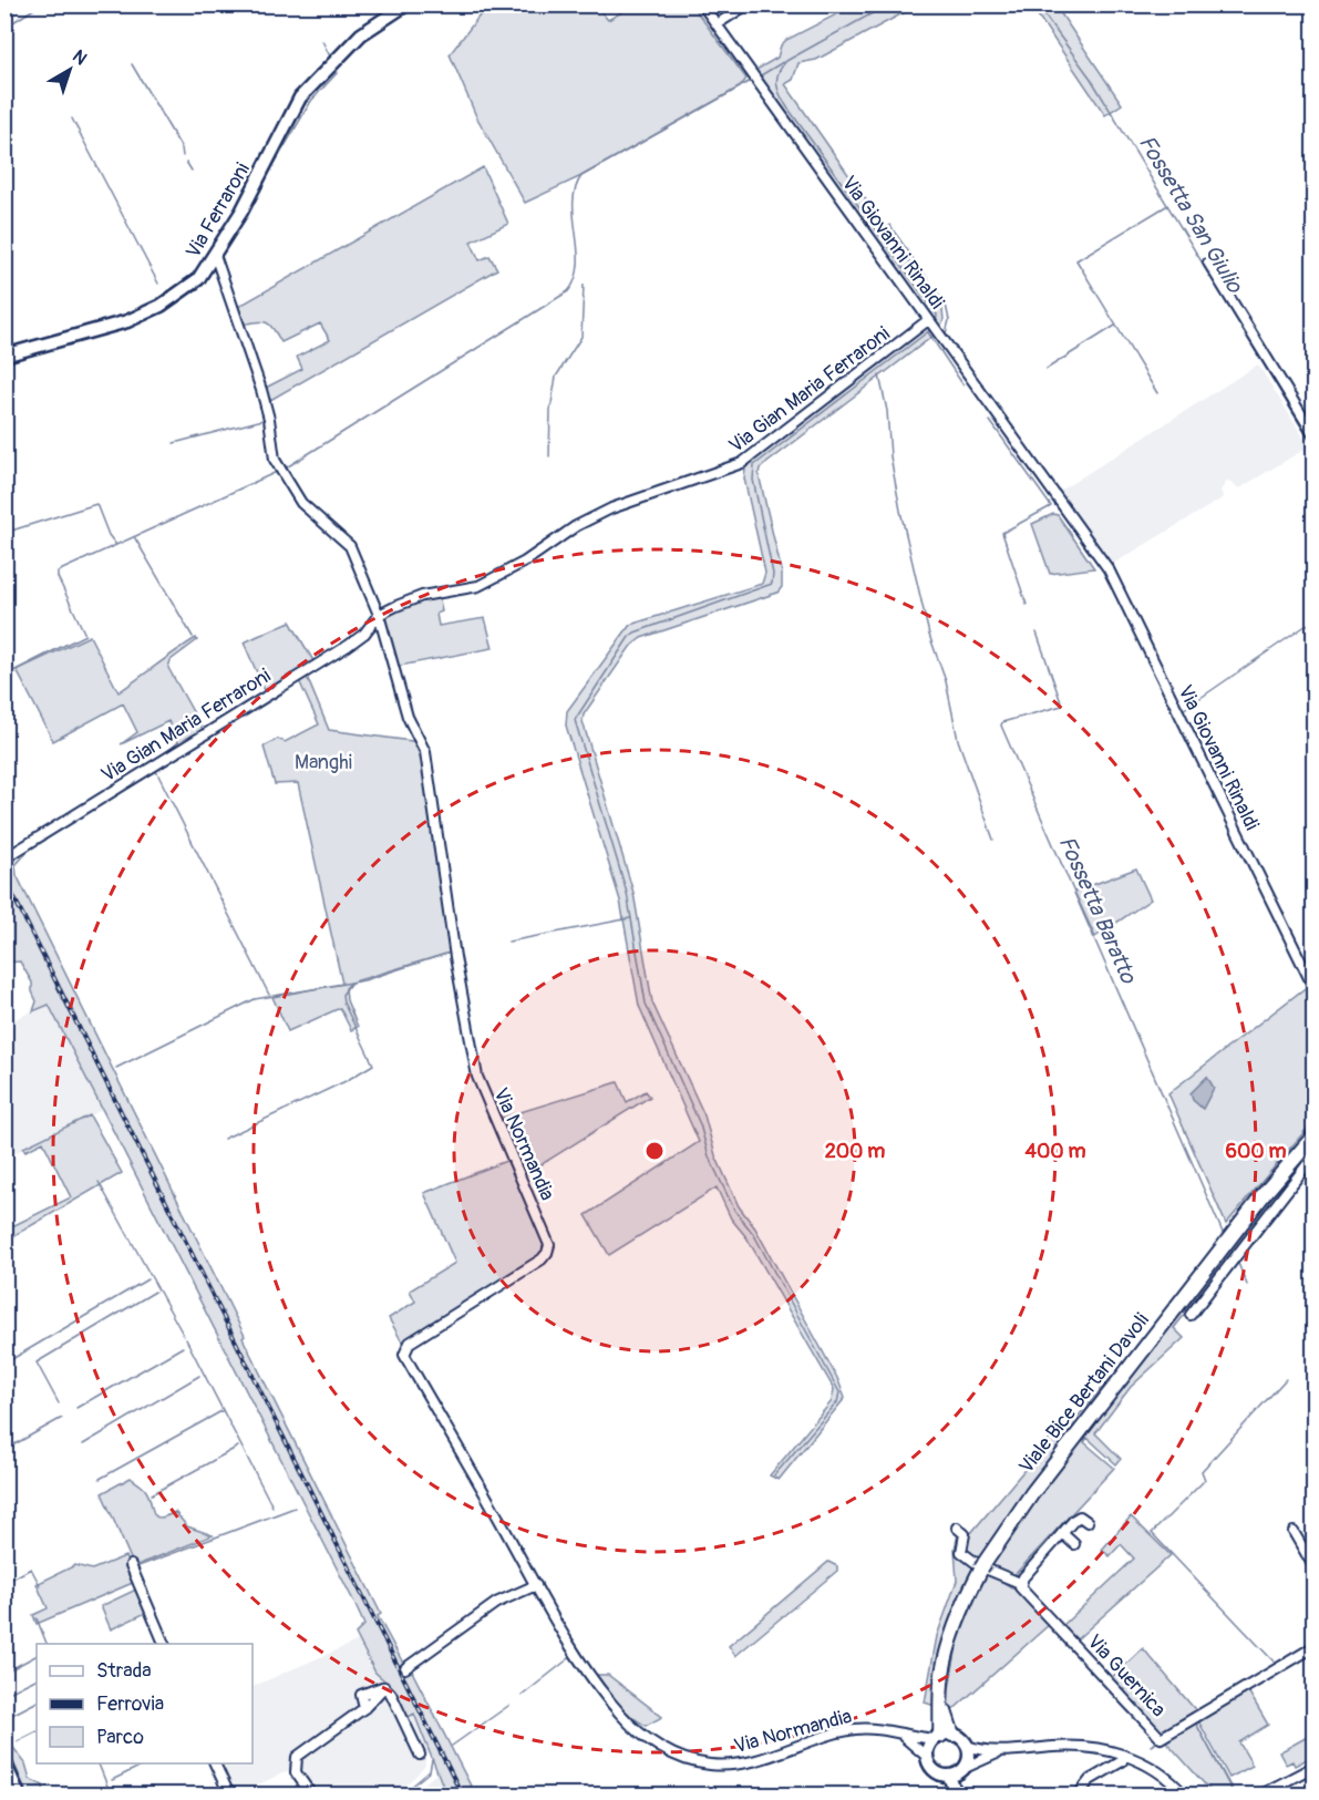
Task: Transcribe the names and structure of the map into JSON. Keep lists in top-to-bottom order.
{
  "streets": {
    "highway": ["Viale Bice Bertani Davoli"],
    "main road": ["Via Ferraroni"],
    "street": [
      "Via Giovanni Rinaldi",
      "Via Gian Maria Ferraroni",
      "Via Normandia",
      "Via Guernica"
    ]
  },
  "crossings": [
    ["Via Giovanni Rinaldi", "Via Gian Maria Ferraroni"],
    ["Via Gian Maria Ferraroni", "Via Normandia"],
    ["Via Normandia", "Viale Bice Bertani Davoli"]
  ],
  "water": ["Fossetta San Giulio", "Fossetta Baratto"],
  "parks": ["Manghi"],
  "legend": ["Strada", "Ferrovia", "Parco"],
  "north": "top right",
  "rings": ["200 m", "400 m", "600 m"]
}
